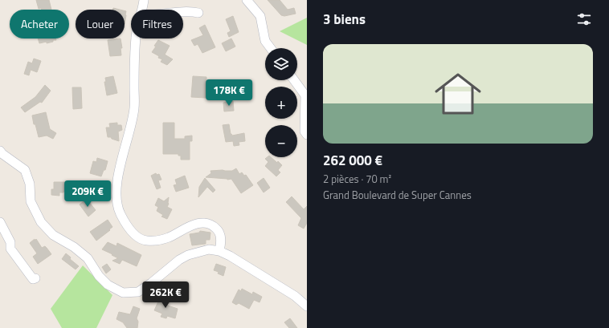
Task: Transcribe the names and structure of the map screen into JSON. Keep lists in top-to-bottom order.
{
  "page": {
    "heading": "3 biens",
    "chip": ["Acheter", "Louer", "Filtres"],
    "list": [
      {
        "name": "262 000 €",
        "note": "2 pièces · 70 m² · Grand Boulevard de Super Cannes"
      }
    ],
    "map_buttons": ["+", "−"],
    "price": ["178K €", "209K €", "262K €"]
  }
}
